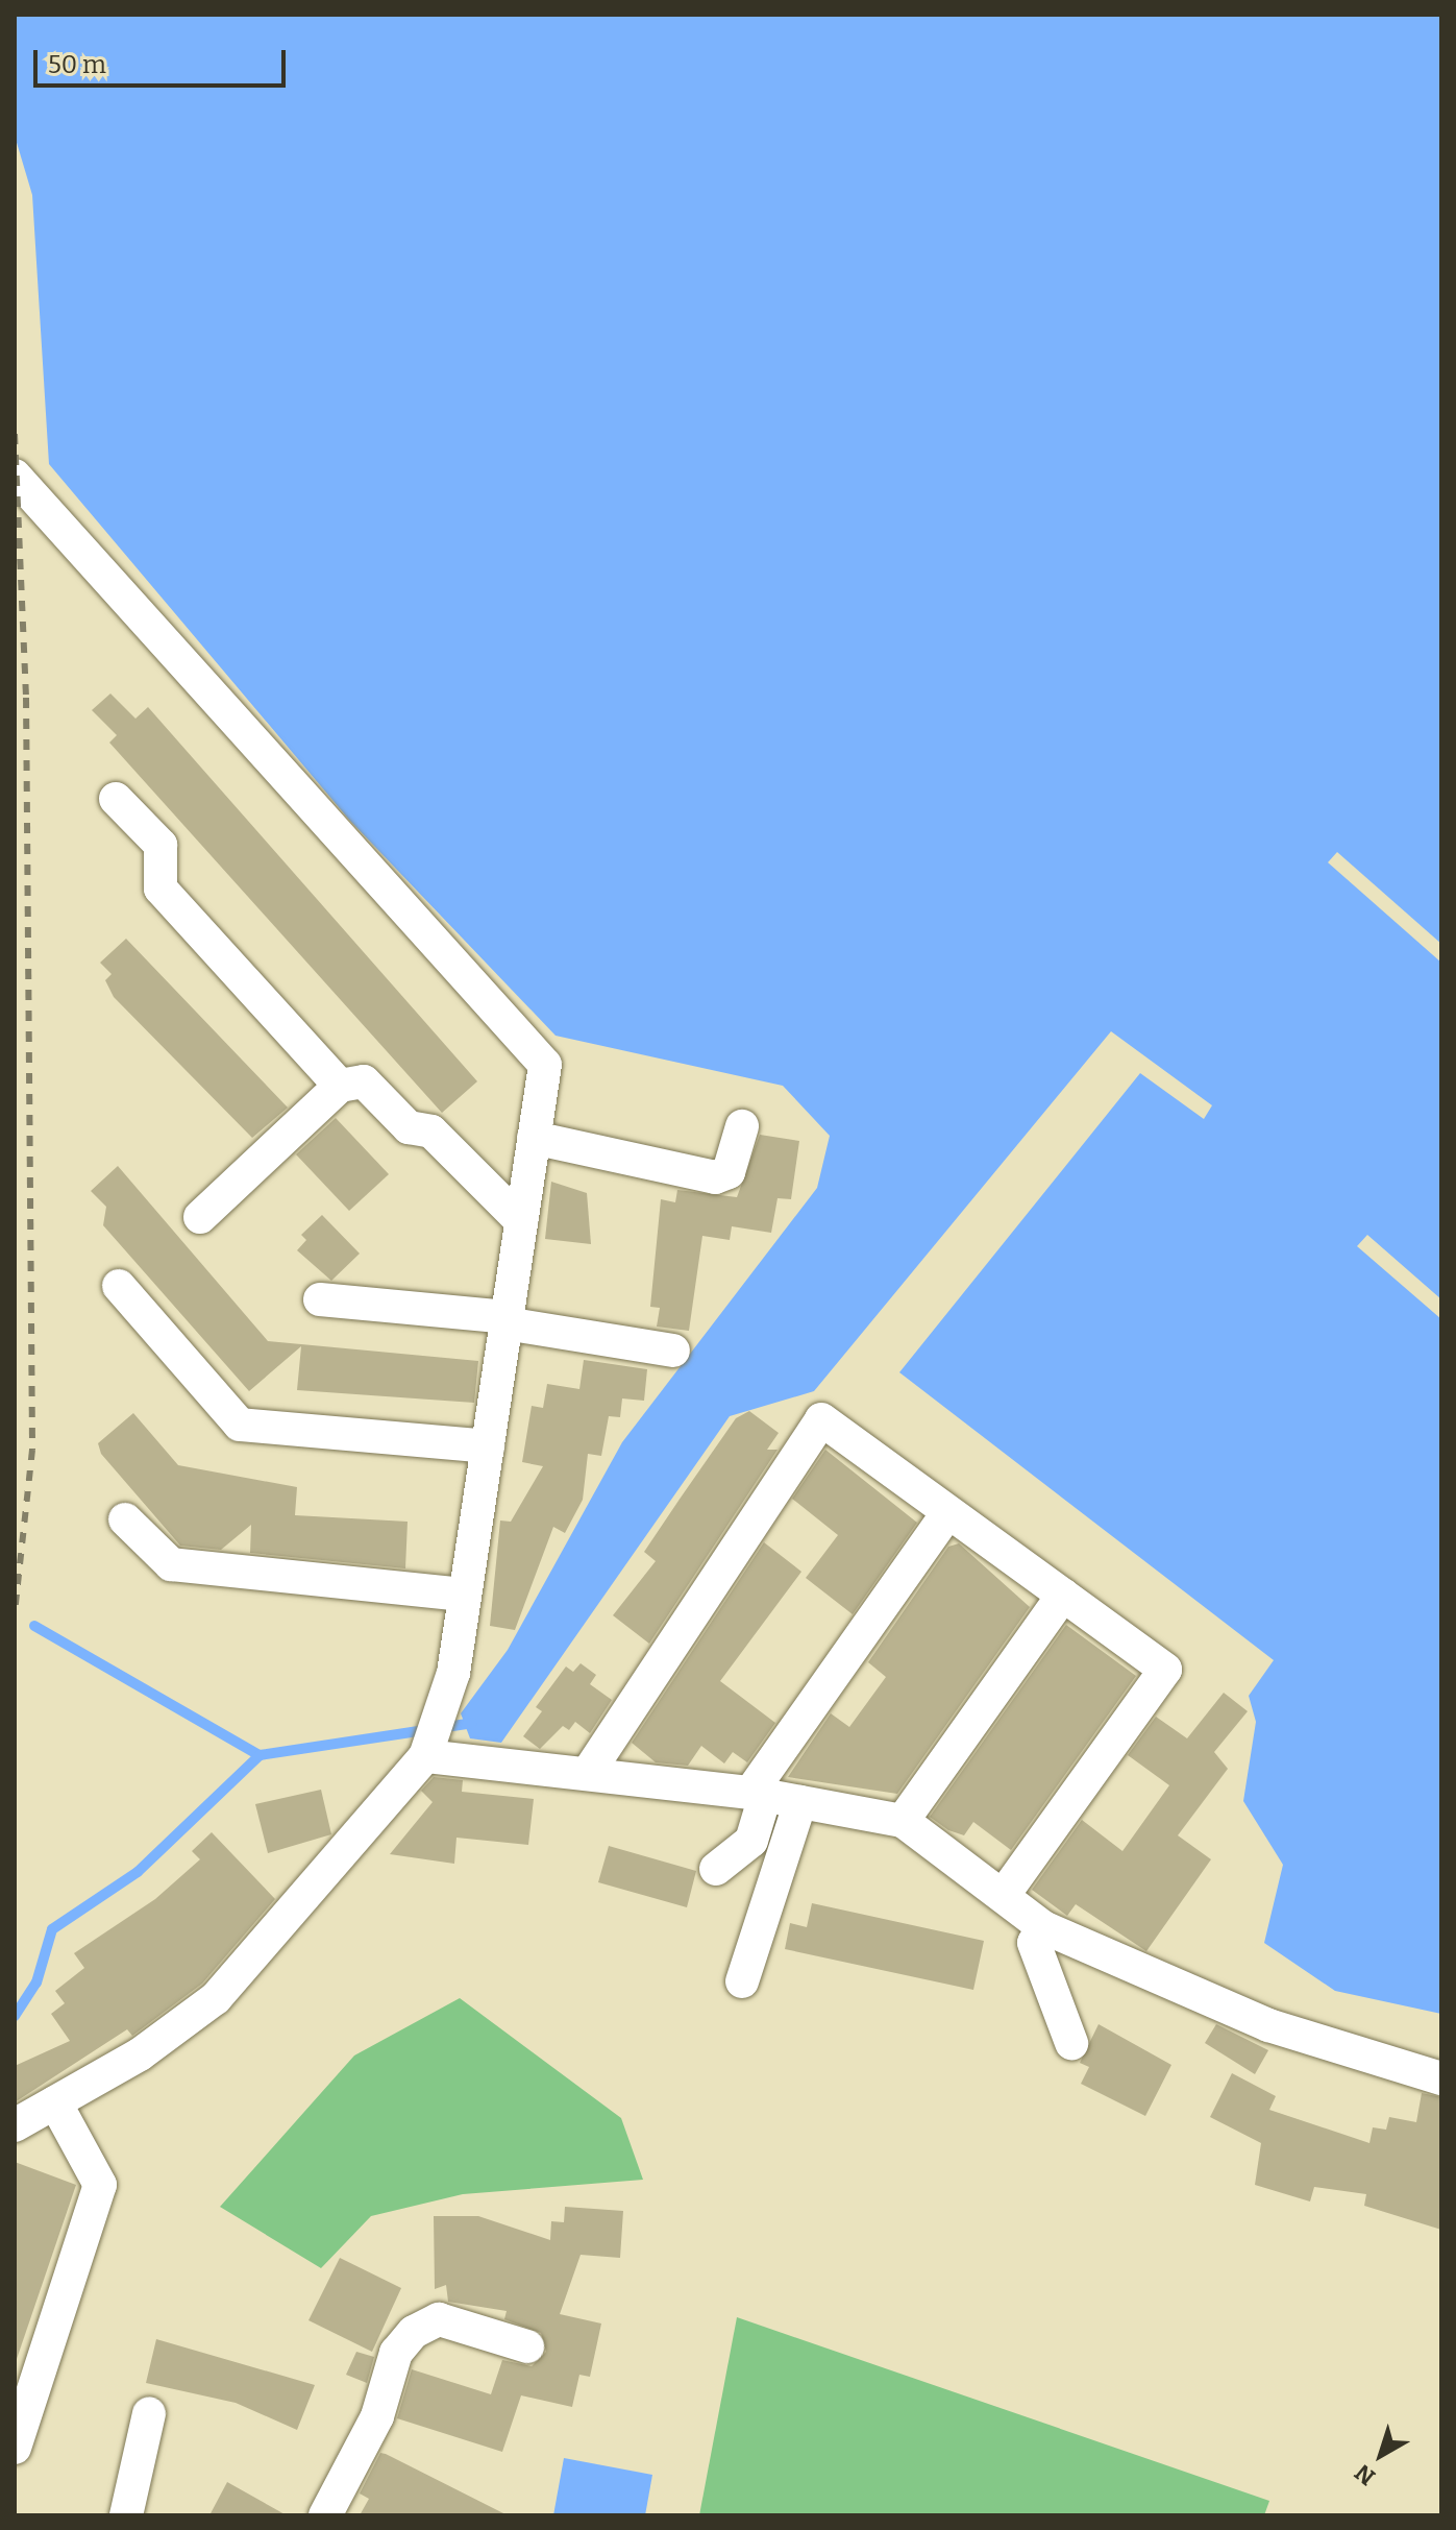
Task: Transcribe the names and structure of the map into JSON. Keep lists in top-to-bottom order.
{
  "scale_bar": "50 m",
  "north": "bottom left"
}
